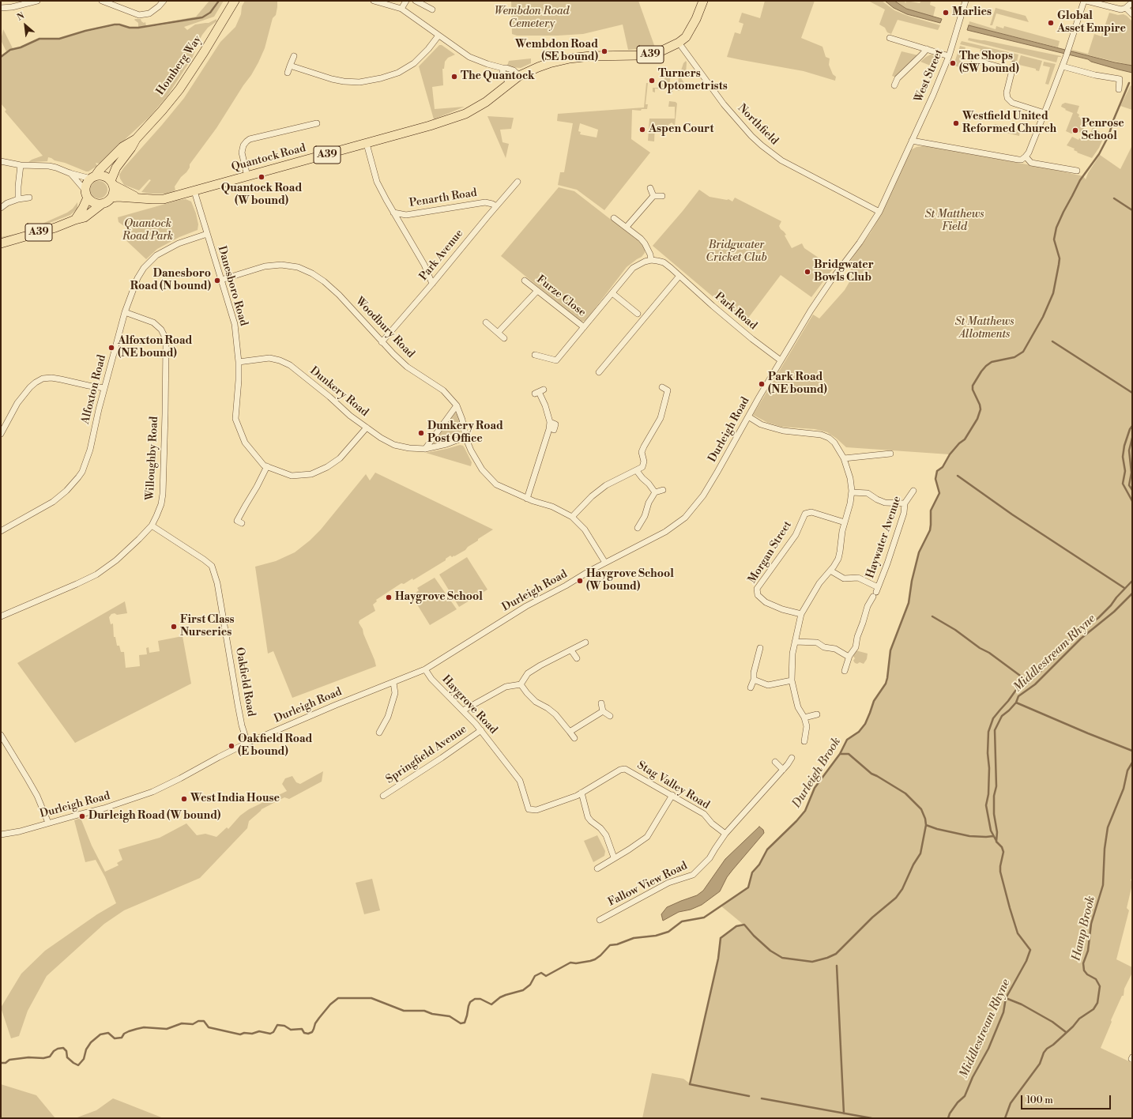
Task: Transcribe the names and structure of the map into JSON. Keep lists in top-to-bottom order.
{
  "streets": {
    "main road": ["A39", "Homberg Way", "Quantock Road"],
    "street": [
      "West Street",
      "Northfield",
      "Penarth Road",
      "Park Avenue",
      "Danesboro Road",
      "Furze Close",
      "Park Road",
      "Woodbury Road",
      "Alfoxton Road",
      "Dunkery Road",
      "Durleigh Road",
      "Willoughby Road",
      "Haywater Avenue",
      "Morgan Street",
      "Oakfield Road",
      "Haygrove Road",
      "Springfield Avenue",
      "Stag Valley Road",
      "Fallow View Road"
    ]
  },
  "crossings": [
    ["A39", "Homberg Way"],
    ["A39", "Northfield"],
    ["A39", "Quantock Road"],
    ["Homberg Way", "Quantock Road"],
    ["West Street", "Durleigh Road"],
    ["Northfield", "Durleigh Road"],
    ["Quantock Road", "Danesboro Road"],
    ["Penarth Road", "Park Avenue"],
    ["Park Avenue", "Woodbury Road"],
    ["Danesboro Road", "Woodbury Road"],
    ["Danesboro Road", "Alfoxton Road"],
    ["Danesboro Road", "Dunkery Road"],
    ["Furze Close", "Park Road"],
    ["Park Road", "Durleigh Road"],
    ["Woodbury Road", "Dunkery Road"],
    ["Woodbury Road", "Durleigh Road"],
    ["Alfoxton Road", "Willoughby Road"],
    ["Durleigh Road", "Oakfield Road"],
    ["Durleigh Road", "Haygrove Road"],
    ["Willoughby Road", "Oakfield Road"],
    ["Haygrove Road", "Springfield Avenue"],
    ["Haygrove Road", "Stag Valley Road"],
    ["Stag Valley Road", "Fallow View Road"]
  ],
  "water": ["Middlestream Rhyne", "Durleigh Brook", "Hamp Brook"],
  "parks": [
    "Wembdon Road Cemetery",
    "St Matthews Field",
    "Quantock Road Park",
    "Bridgwater Cricket Club",
    "St Matthews Allotments"
  ],
  "places": [
    "Marlies",
    "Global Asset Empire",
    "Wembdon Road (SE bound)",
    "The Shops (SW bound)",
    "The Quantock",
    "Turners Optometrists",
    "Westfield United Reformed Church",
    "Aspen Court",
    "Penrose School",
    "Quantock Road (W bound)",
    "Bridgwater Bowls Club",
    "Danesboro Road (N bound)",
    "Alfoxton Road (NE bound)",
    "Park Road (NE bound)",
    "Dunkery Road Post Office",
    "Haygrove School (W bound)",
    "Haygrove School",
    "First Class Nurseries",
    "Oakfield Road (E bound)",
    "West India House",
    "Durleigh Road (W bound)"
  ],
  "scale_bar": "100 m",
  "north": "top left"
}
